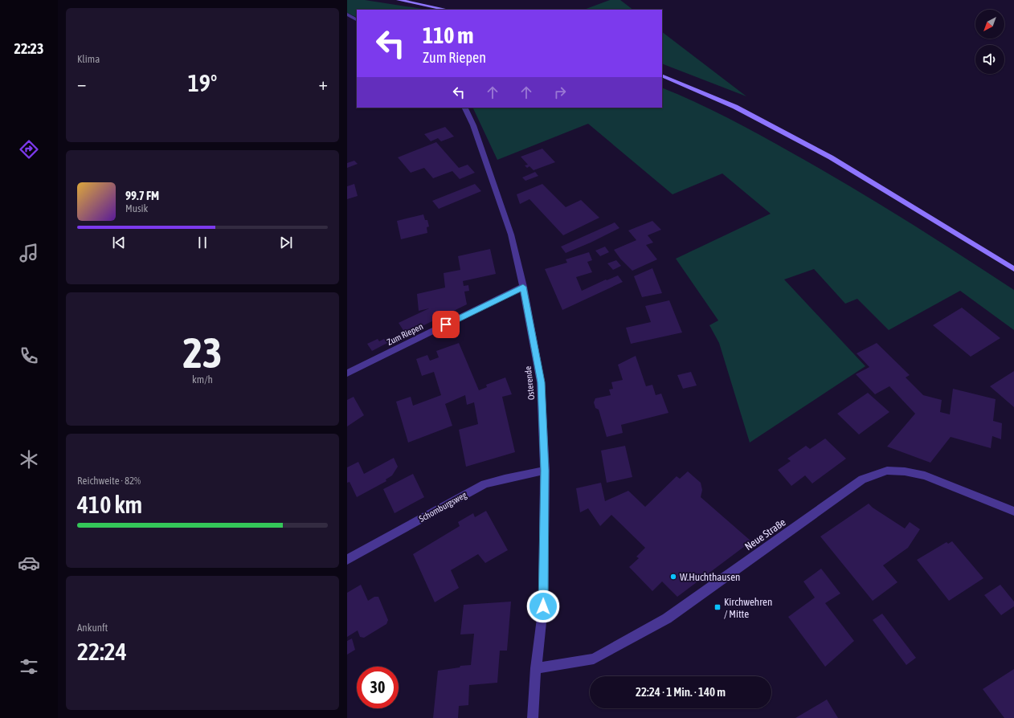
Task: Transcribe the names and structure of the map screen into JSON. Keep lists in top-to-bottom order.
{
  "streets": {
    "street": [
      "Zum Riepen",
      "Osterende",
      "Schomburgsweg",
      "Neue Straße"
    ]
  },
  "crossings": [
    ["Zum Riepen", "Osterende"],
    ["Osterende", "Schomburgsweg"],
    ["Osterende", "Neue Straße"]
  ],
  "places": {
    "other": ["W.Huchthausen"],
    "transit": ["Kirchwehren / Mitte"]
  },
  "north": "bottom left",
  "page": {
    "tabs": "22:23",
    "tile": [
      "Klima",
      ["23", "km/h"],
      ["Reichweite · 82%", "410 km"],
      ["Ankunft", "22:24"]
    ],
    "turn": ["110 m", "Zum Riepen"],
    "heat": ["−", "19°", "+"],
    "song": ["99.7 FM", "Musik"],
    "limit": "30",
    "trip": "22:24 · 1 Min. · 140 m"
  }
}
